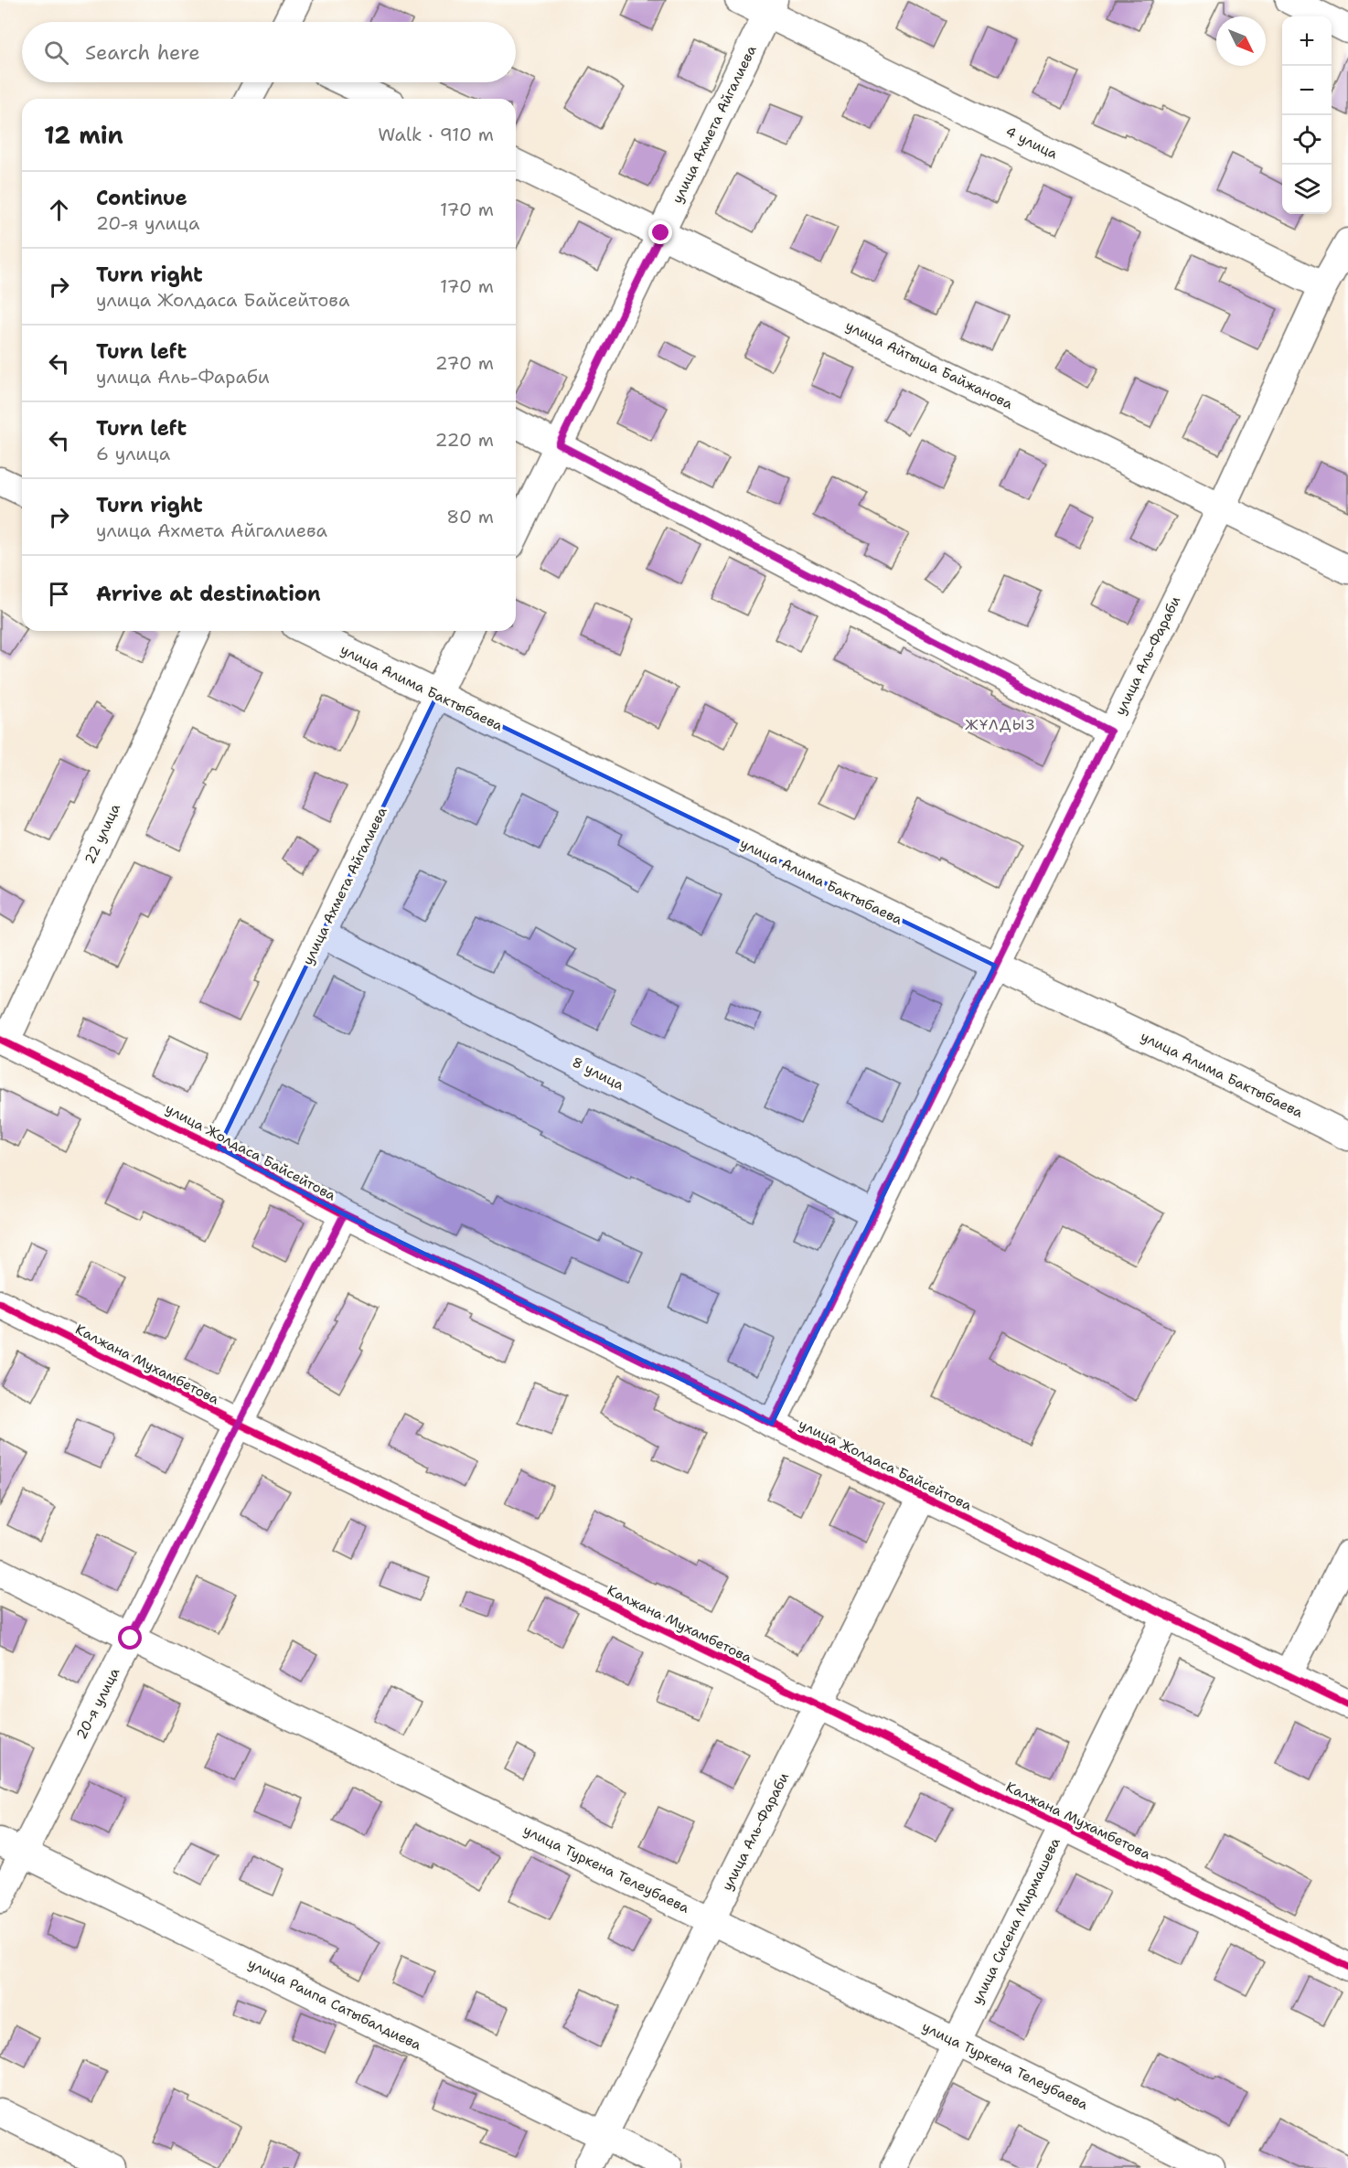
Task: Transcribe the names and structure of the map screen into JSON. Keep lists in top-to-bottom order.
{
  "streets": {
    "street": [
      "улица Ахмета Айгалиева",
      "4 улица",
      "улица Айтыша Байжанова",
      "улица Аль-Фараби",
      "улица Алима Бактыбаева",
      "22 улица",
      "8 улица",
      "улица Жолдаса Байсейтова",
      "Калжана Мухамбетова",
      "20-я улица",
      "улица Туркена Телеубаева",
      "улица Сисена Мирмашева",
      "улица Раипа Сатыбалдиева"
    ]
  },
  "crossings": [
    ["улица Ахмета Айгалиева", "4 улица"],
    ["улица Ахмета Айгалиева", "улица Айтыша Байжанова"],
    ["улица Ахмета Айгалиева", "улица Алима Бактыбаева"],
    ["улица Ахмета Айгалиева", "8 улица"],
    ["улица Ахмета Айгалиева", "улица Жолдаса Байсейтова"],
    ["4 улица", "улица Аль-Фараби"],
    ["улица Айтыша Байжанова", "улица Аль-Фараби"],
    ["улица Аль-Фараби", "улица Алима Бактыбаева"],
    ["улица Аль-Фараби", "8 улица"],
    ["улица Аль-Фараби", "улица Жолдаса Байсейтова"],
    ["улица Аль-Фараби", "Калжана Мухамбетова"],
    ["улица Аль-Фараби", "улица Туркена Телеубаева"],
    ["улица Аль-Фараби", "улица Раипа Сатыбалдиева"],
    ["22 улица", "улица Жолдаса Байсейтова"],
    ["улица Жолдаса Байсейтова", "20-я улица"],
    ["улица Жолдаса Байсейтова", "улица Сисена Мирмашева"],
    ["Калжана Мухамбетова", "20-я улица"],
    ["Калжана Мухамбетова", "улица Сисена Мирмашева"],
    ["20-я улица", "улица Туркена Телеубаева"],
    ["20-я улица", "улица Раипа Сатыбалдиева"],
    ["улица Туркена Телеубаева", "улица Сисена Мирмашева"]
  ],
  "districts": ["ЖҰЛДЫЗ"],
  "north": "bottom right",
  "page": {
    "map_buttons": ["+", "−"],
    "search": "Search here",
    "heading": ["12 min", "Walk · 910 m"],
    "list": [
      ["Continue", "20-я улица", "170 m"],
      ["Turn right", "улица Жолдаса Байсейтова", "170 m"],
      ["Turn left", "улица Аль-Фараби", "270 m"],
      ["Turn left", "6 улица", "220 m"],
      ["Turn right", "улица Ахмета Айгалиева", "80 m"],
      "Arrive at destination"
    ]
  }
}
